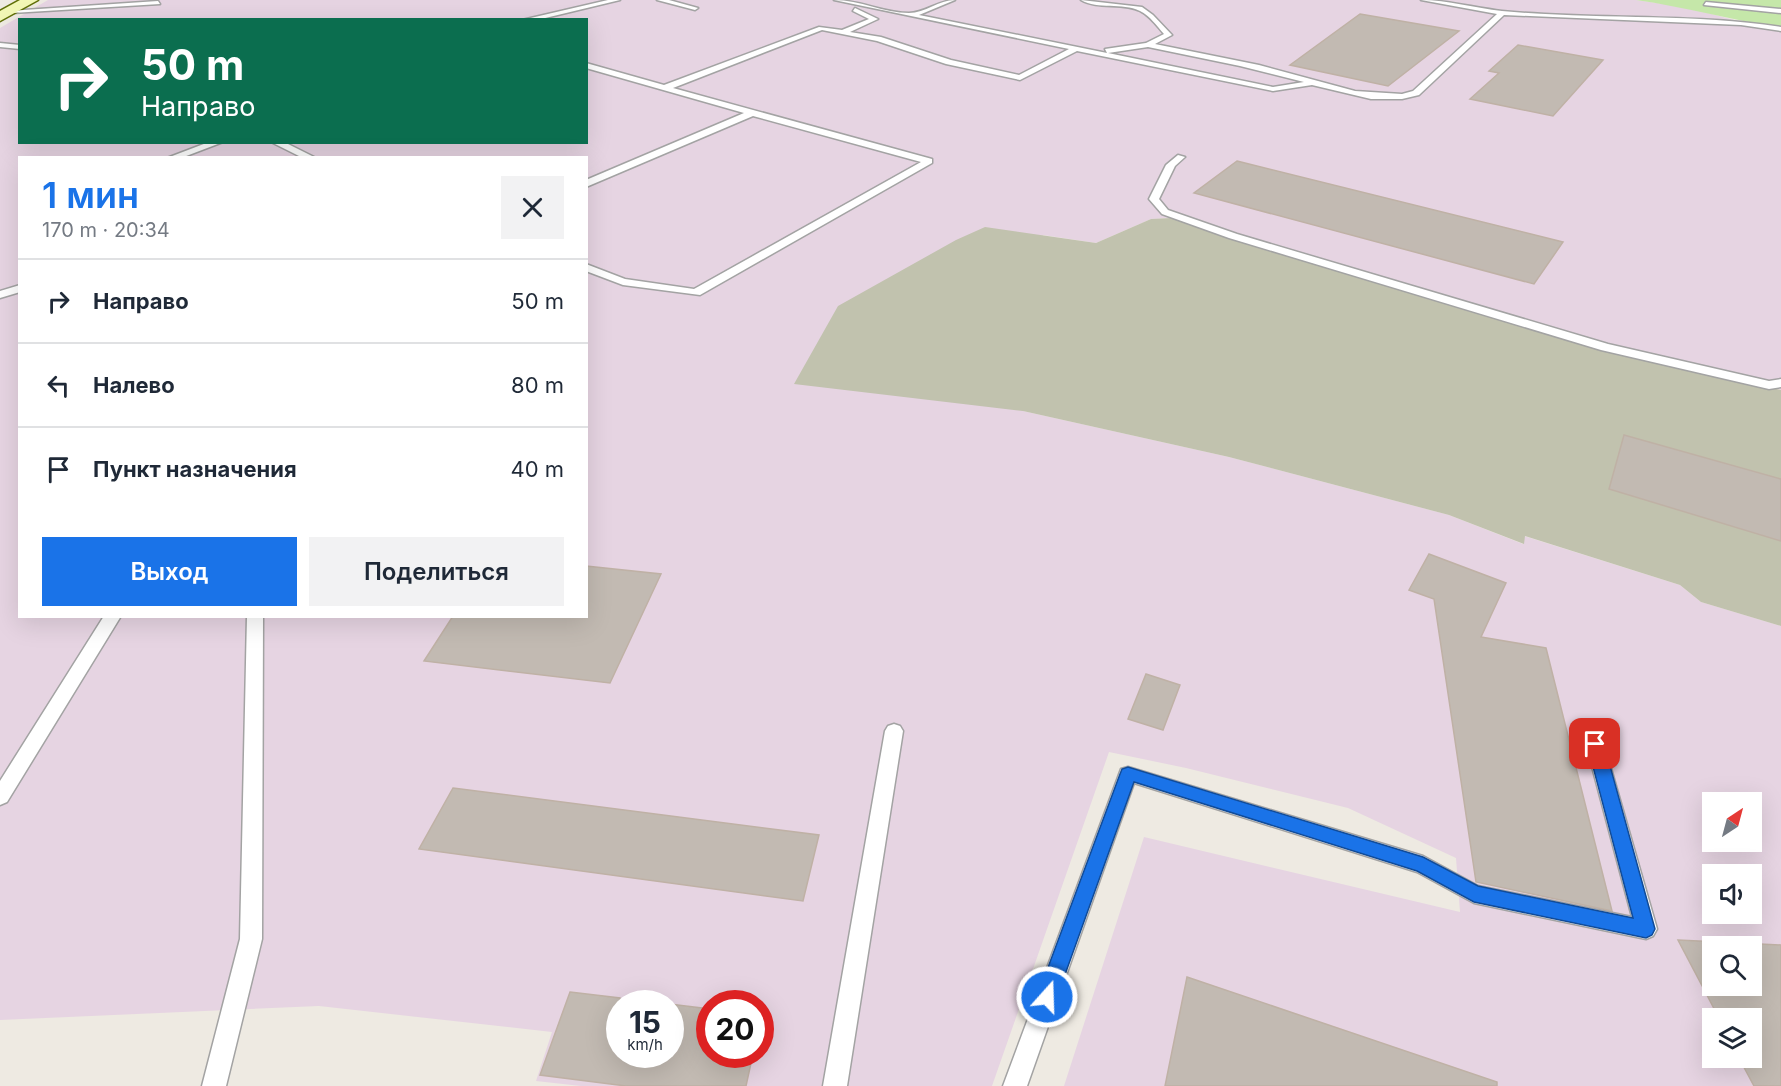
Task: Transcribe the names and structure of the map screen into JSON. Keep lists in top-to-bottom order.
{
  "north": "top right",
  "page": {
    "turn": ["50 m", "Направо"],
    "heading": ["1 мин", "170 m · 20:34"],
    "list": [
      {
        "name": "Направо",
        "value": "50 m"
      },
      {
        "name": "Налево",
        "value": "80 m"
      },
      {
        "name": "Пункт назначения",
        "value": "40 m"
      }
    ],
    "buttons": ["Выход", "Поделиться"],
    "speed": "15 km/h",
    "limit": "20"
  }
}
